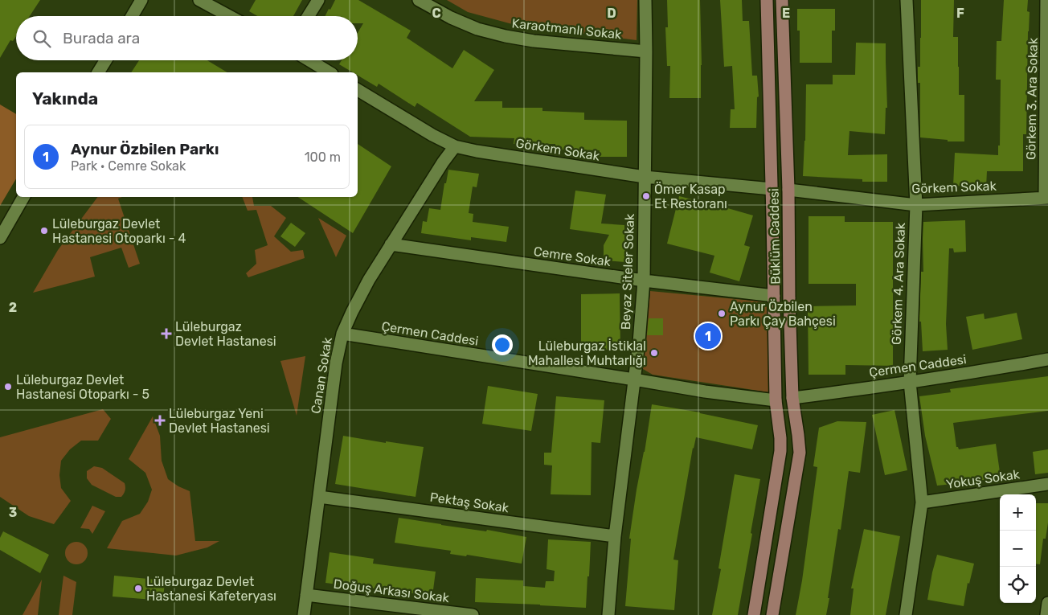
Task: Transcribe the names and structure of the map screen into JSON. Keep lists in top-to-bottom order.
{
  "streets": {
    "main road": ["Büklüm Caddesi"],
    "street": [
      "Karaotmanlı Sokak",
      "Görkem 3. Ara Sokak",
      "Görkem Sokak",
      "Cemre Sokak",
      "Beyaz Siteler Sokak",
      "Görkem 4. Ara Sokak",
      "Çermen Caddesi",
      "Canan Sokak",
      "Yokuş Sokak",
      "Pektaş Sokak",
      "Doğuş Arkası Sokak"
    ]
  },
  "crossings": [
    ["Karaotmanlı Sokak", "Beyaz Siteler Sokak"],
    ["Görkem 3. Ara Sokak", "Görkem Sokak"],
    ["Görkem Sokak", "Büklüm Caddesi"],
    ["Görkem Sokak", "Beyaz Siteler Sokak"],
    ["Görkem Sokak", "Görkem 4. Ara Sokak"],
    ["Görkem Sokak", "Canan Sokak"],
    ["Büklüm Caddesi", "Cemre Sokak"],
    ["Büklüm Caddesi", "Çermen Caddesi"],
    ["Cemre Sokak", "Beyaz Siteler Sokak"],
    ["Cemre Sokak", "Canan Sokak"],
    ["Beyaz Siteler Sokak", "Çermen Caddesi"],
    ["Beyaz Siteler Sokak", "Pektaş Sokak"],
    ["Görkem 4. Ara Sokak", "Çermen Caddesi"],
    ["Görkem 4. Ara Sokak", "Yokuş Sokak"],
    ["Çermen Caddesi", "Canan Sokak"],
    ["Canan Sokak", "Pektaş Sokak"],
    ["Canan Sokak", "Doğuş Arkası Sokak"]
  ],
  "places": {
    "other": [
      "Ömer Kasap Et Restoranı",
      "Lüleburgaz Devlet Hastanesi Otoparkı - 4",
      "Aynur Özbilen Parkı Çay Bahçesi",
      "Lüleburgaz İstiklal Mahallesi Muhtarlığı",
      "Lüleburgaz Devlet Hastanesi Otoparkı - 5",
      "Lüleburgaz Devlet Hastanesi Kafeteryası"
    ],
    "health": ["Lüleburgaz Devlet Hastanesi", "Lüleburgaz Yeni Devlet Hastanesi"]
  },
  "page": {
    "search": "Burada ara",
    "heading": "Yakında",
    "list": [
      {
        "mark": "1",
        "name": "Aynur Özbilen Parkı",
        "note": "Park · Cemre Sokak",
        "value": "100 m"
      }
    ],
    "pins": "1",
    "map_buttons": ["+", "−"]
  },
  "grid": {
    "columns": [
      "C",
      "D",
      "E",
      "F"
    ],
    "rows": ["2", "3"]
  }
}
